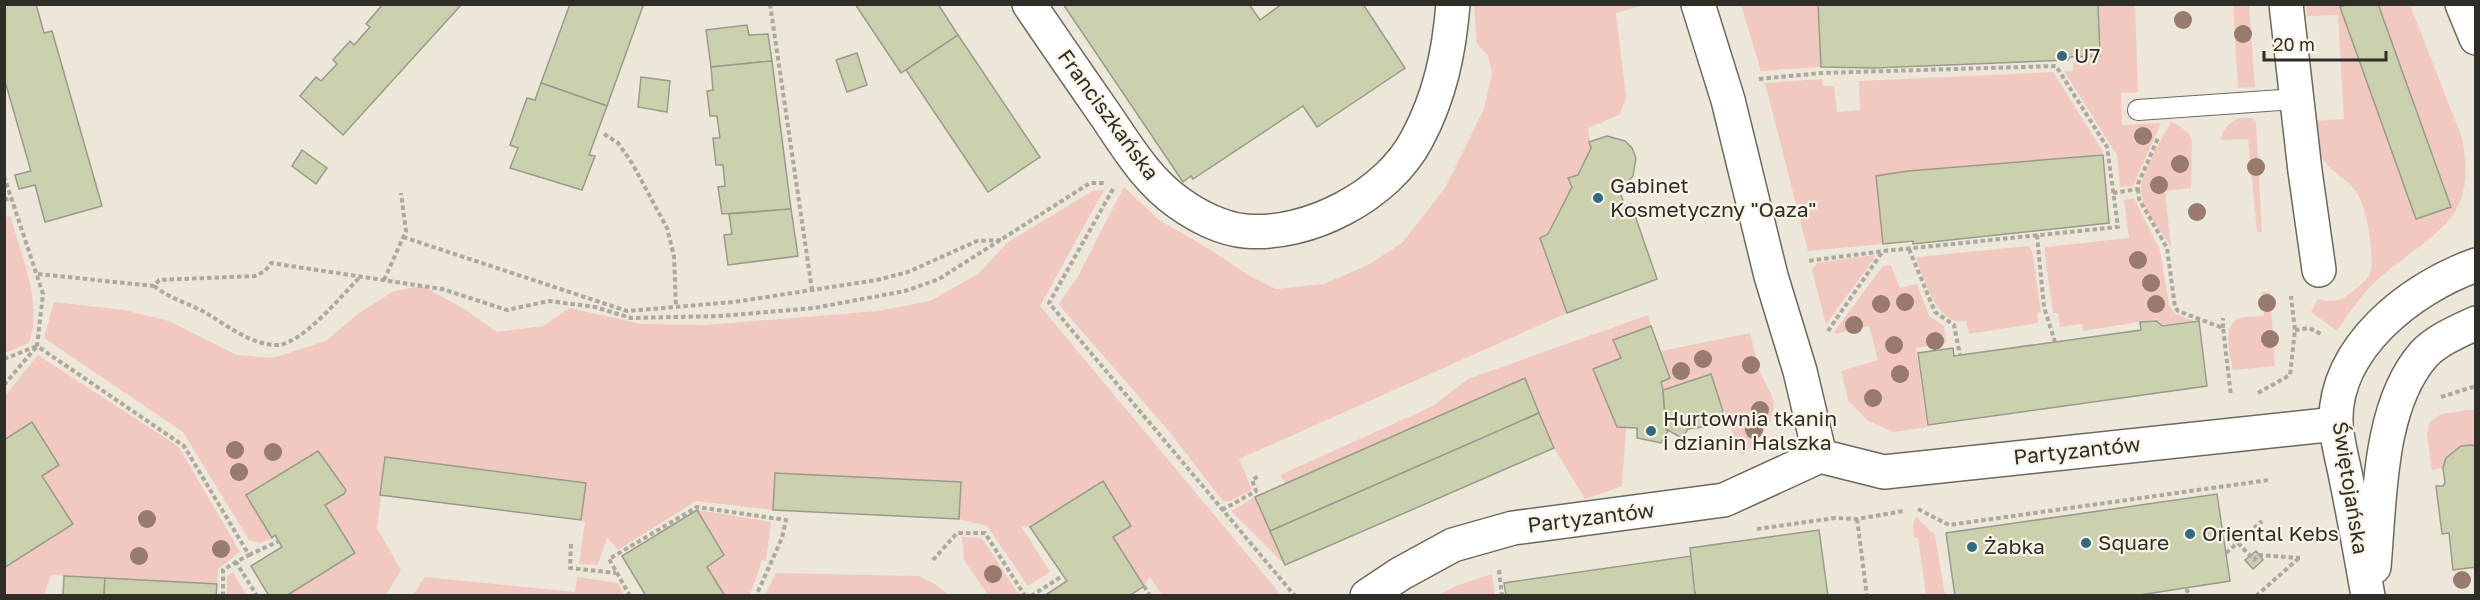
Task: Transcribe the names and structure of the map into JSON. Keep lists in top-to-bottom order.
{
  "streets": {
    "street": ["Franciszkańska", "Partyzantów", "Świętojańska"]
  },
  "crossings": [
    ["Partyzantów", "Świętojańska"]
  ],
  "places": [
    "U7",
    "Gabinet Kosmetyczny \"Oaza\"",
    "Hurtownia tkanin i dzianin Halszka",
    "Oriental Kebs",
    "Square",
    "Żabka"
  ],
  "scale_bar": "20 m"
}
